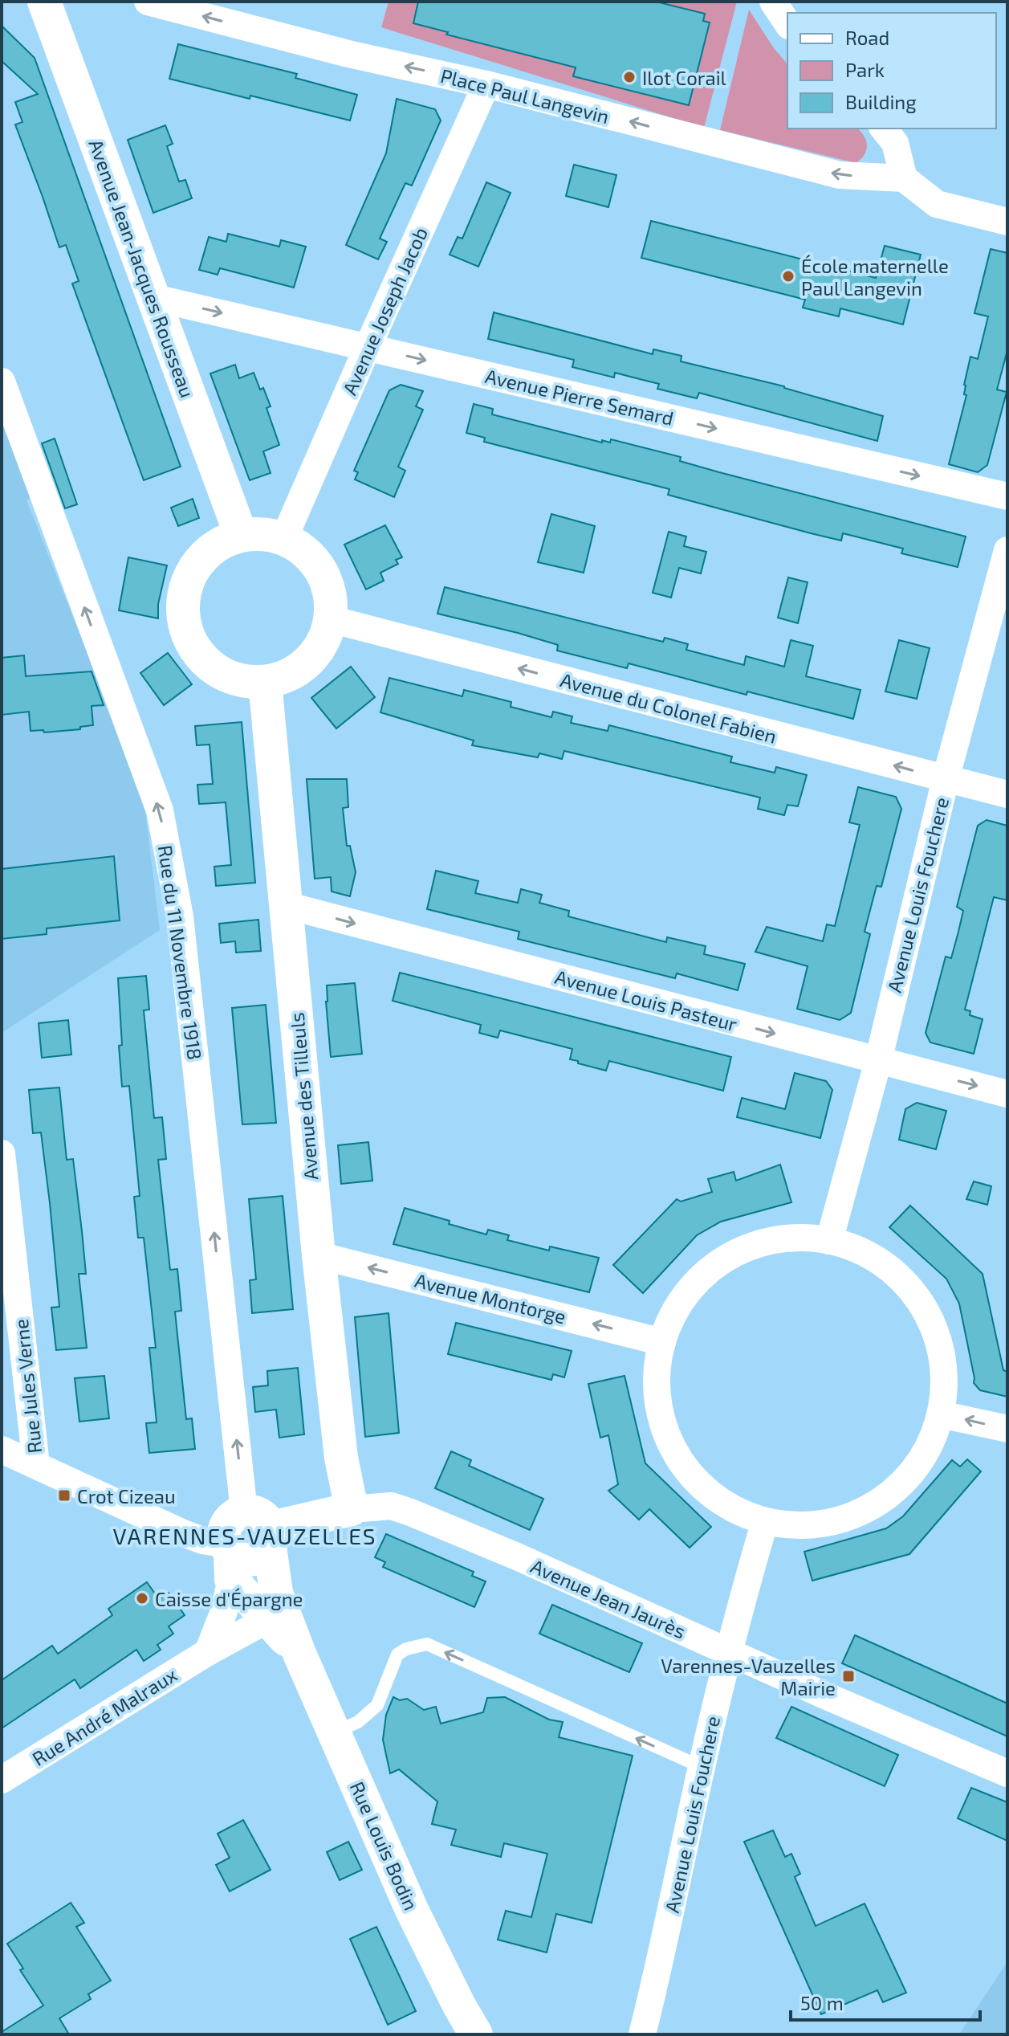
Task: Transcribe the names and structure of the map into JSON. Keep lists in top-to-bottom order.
{
  "streets": {
    "street": [
      "Place Paul Langevin",
      "Avenue Jean-Jacques Rousseau",
      "Avenue Joseph Jacob",
      "Avenue Pierre Semard",
      "Avenue du Colonel Fabien",
      "Avenue Louis Fouchere",
      "Rue du 11 Novembre 1918",
      "Avenue Louis Pasteur",
      "Avenue des Tilleuls",
      "Avenue Montorge",
      "Rue Jules Verne",
      "Avenue Jean Jaurès",
      "Rue André Malraux",
      "Rue Louis Bodin"
    ]
  },
  "crossings": [
    ["Place Paul Langevin", "Avenue Joseph Jacob"],
    ["Avenue Jean-Jacques Rousseau", "Avenue Joseph Jacob"],
    ["Avenue Jean-Jacques Rousseau", "Avenue Pierre Semard"],
    ["Avenue Jean-Jacques Rousseau", "Avenue du Colonel Fabien"],
    ["Avenue Jean-Jacques Rousseau", "Avenue des Tilleuls"],
    ["Avenue Joseph Jacob", "Avenue Pierre Semard"],
    ["Avenue Joseph Jacob", "Avenue du Colonel Fabien"],
    ["Avenue Joseph Jacob", "Avenue des Tilleuls"],
    ["Avenue du Colonel Fabien", "Avenue Louis Fouchere"],
    ["Avenue du Colonel Fabien", "Avenue des Tilleuls"],
    ["Avenue Louis Fouchere", "Avenue Louis Pasteur"],
    ["Avenue Louis Fouchere", "Avenue Jean Jaurès"],
    ["Rue du 11 Novembre 1918", "Avenue Jean Jaurès"],
    ["Rue du 11 Novembre 1918", "Rue Louis Bodin"],
    ["Avenue Louis Pasteur", "Avenue des Tilleuls"],
    ["Avenue des Tilleuls", "Avenue Montorge"],
    ["Avenue des Tilleuls", "Avenue Jean Jaurès"],
    ["Avenue Jean Jaurès", "Rue Louis Bodin"],
    ["Rue André Malraux", "Rue Louis Bodin"]
  ],
  "one_way": [
    "Place Paul Langevin",
    "Avenue Pierre Semard",
    "Avenue du Colonel Fabien",
    "Rue du 11 Novembre 1918",
    "Avenue Louis Pasteur",
    "Avenue Montorge"
  ],
  "districts": ["VARENNES-VAUZELLES"],
  "places": {
    "other": ["Ilot Corail", "École maternelle Paul Langevin", "Caisse d'Épargne"],
    "transit": ["Crot Cizeau", "Varennes-Vauzelles Mairie"]
  },
  "legend": ["Road", "Park", "Building"],
  "scale_bar": "50 m"
}
